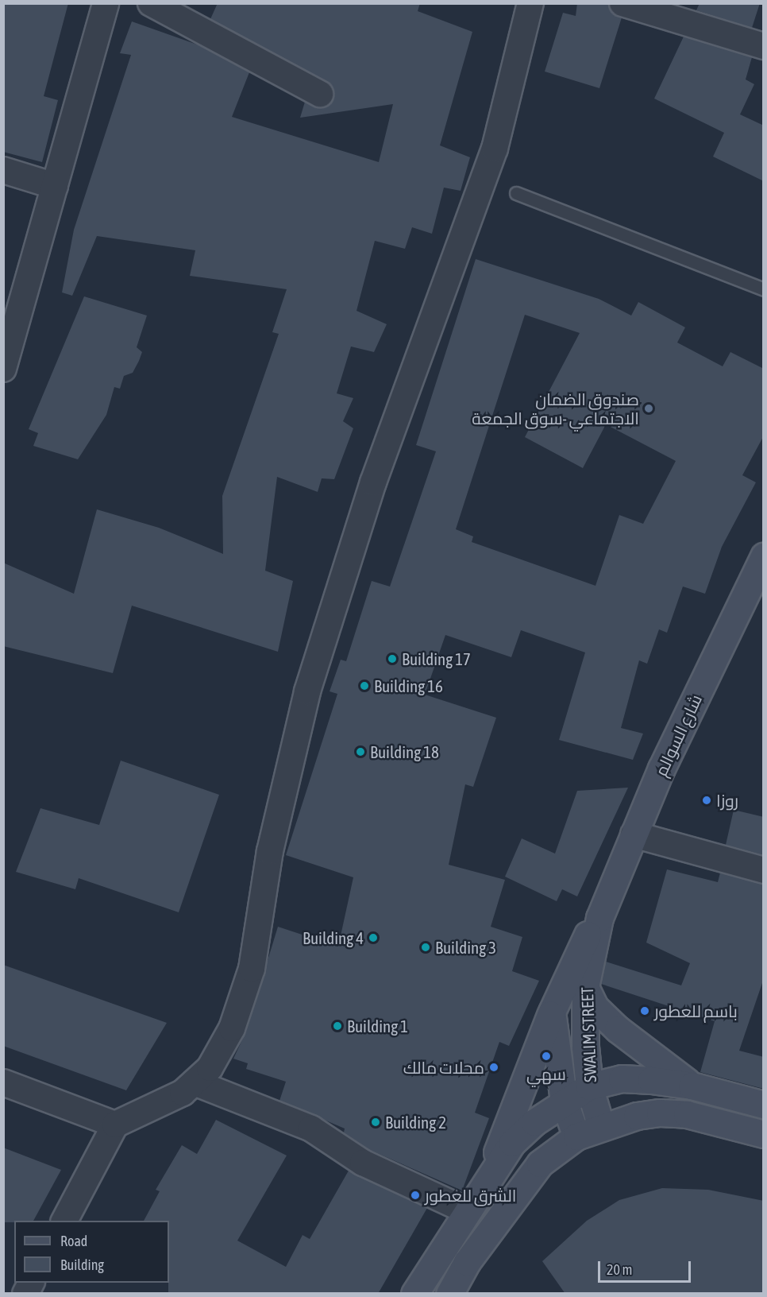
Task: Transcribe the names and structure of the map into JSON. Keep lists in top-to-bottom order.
{
  "streets": {
    "main road": ["شارع السوالم", "SWALIM STREET"]
  },
  "crossings": [
    ["شارع السوالم", "SWALIM STREET"]
  ],
  "places": [
    "صندوق الضمان الاجتماعي -سوق الجمعة",
    "Building 17",
    "Building 16",
    "Building 18",
    "روزا",
    "Building 4",
    "Building 3",
    "باسم للعطور",
    "Building 1",
    "سهي",
    "محلات مالك",
    "Building 2",
    "الشرق للعطور"
  ],
  "legend": ["Road", "Building"],
  "scale_bar": "20 m"
}
